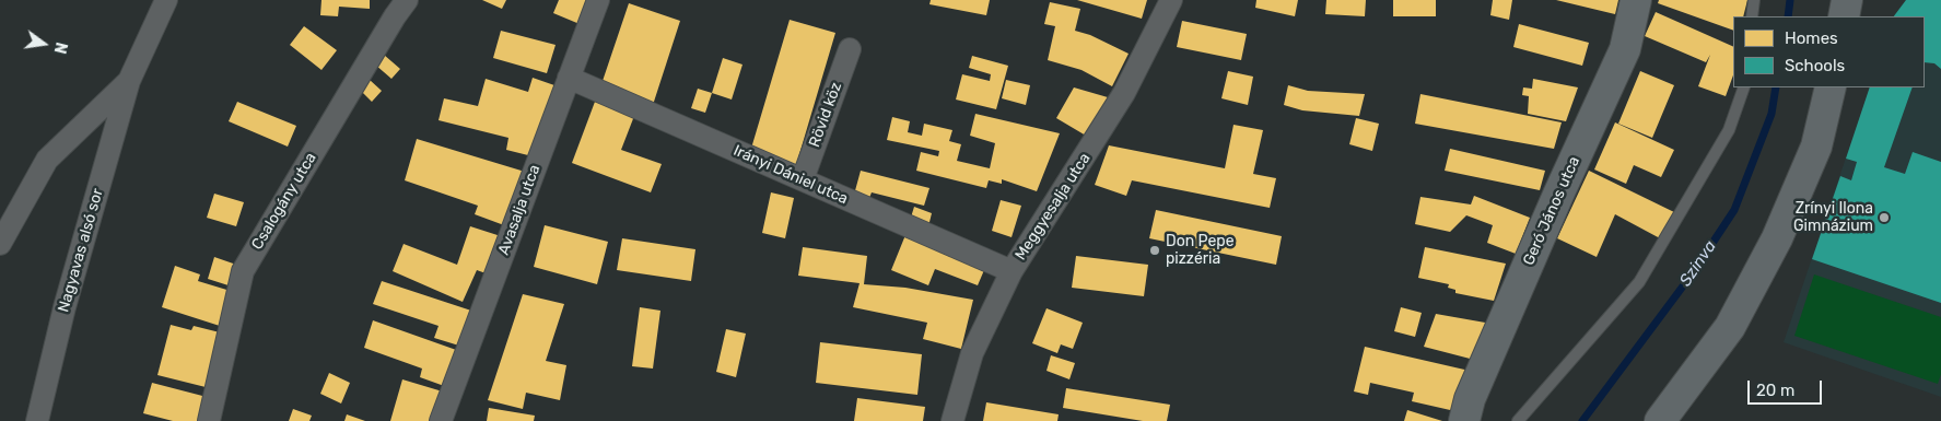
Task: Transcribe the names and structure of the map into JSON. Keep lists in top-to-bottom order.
{
  "streets": {
    "street": [
      "Rövid köz",
      "Irányi Dániel utca",
      "Csalogány utca",
      "Meggyesalja utca",
      "Avasalja utca",
      "Geró János utca",
      "Nagyavas alsó sor"
    ]
  },
  "crossings": [
    ["Rövid köz", "Irányi Dániel utca"],
    ["Irányi Dániel utca", "Meggyesalja utca"],
    ["Irányi Dániel utca", "Avasalja utca"]
  ],
  "water": ["Szinva"],
  "places": ["Zrínyi Ilona Gimnázium", "Don Pepe pizzéria"],
  "legend": ["Homes", "Schools"],
  "scale_bar": "20 m",
  "north": "right"
}
